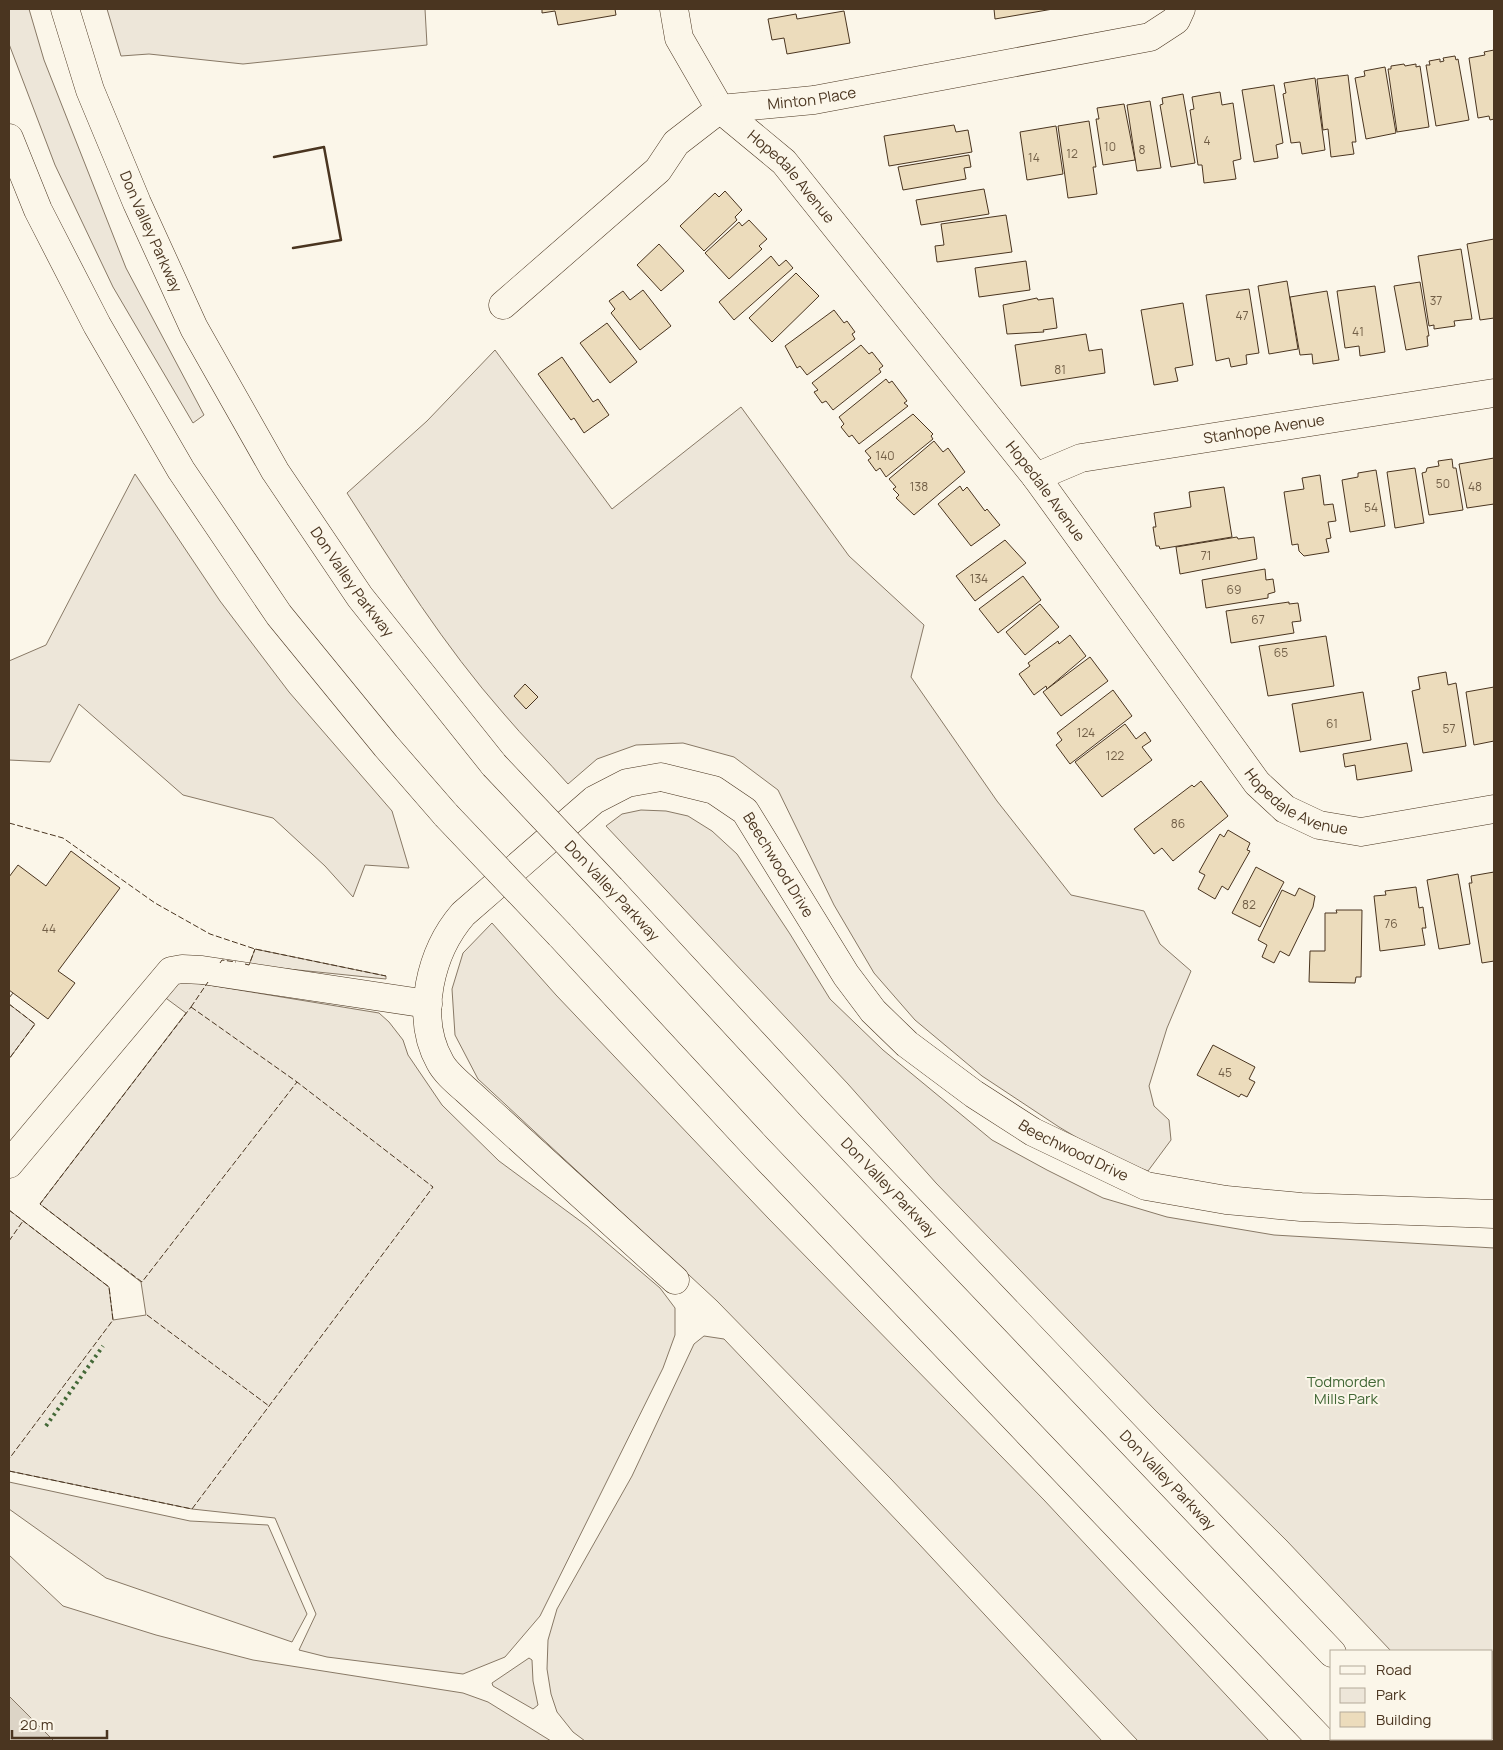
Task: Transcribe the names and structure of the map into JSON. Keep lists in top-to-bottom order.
{
  "streets": {
    "main road": [
      "Minton Place",
      "Hopedale Avenue",
      "Don Valley Parkway",
      "Stanhope Avenue",
      "Beechwood Drive"
    ]
  },
  "crossings": [
    ["Minton Place", "Hopedale Avenue"],
    ["Hopedale Avenue", "Stanhope Avenue"]
  ],
  "parks": ["Todmorden Mills Park"],
  "house_numbers": [
    "4",
    "10",
    "8",
    "12",
    "14",
    "37",
    "47",
    "41",
    "81",
    "140",
    "50",
    "138",
    "48",
    "54",
    "71",
    "134",
    "69",
    "67",
    "65",
    "61",
    "57",
    "124",
    "122",
    "86",
    "82",
    "76",
    "44",
    "45"
  ],
  "legend": ["Road", "Park", "Building"],
  "scale_bar": "20 m"
}
